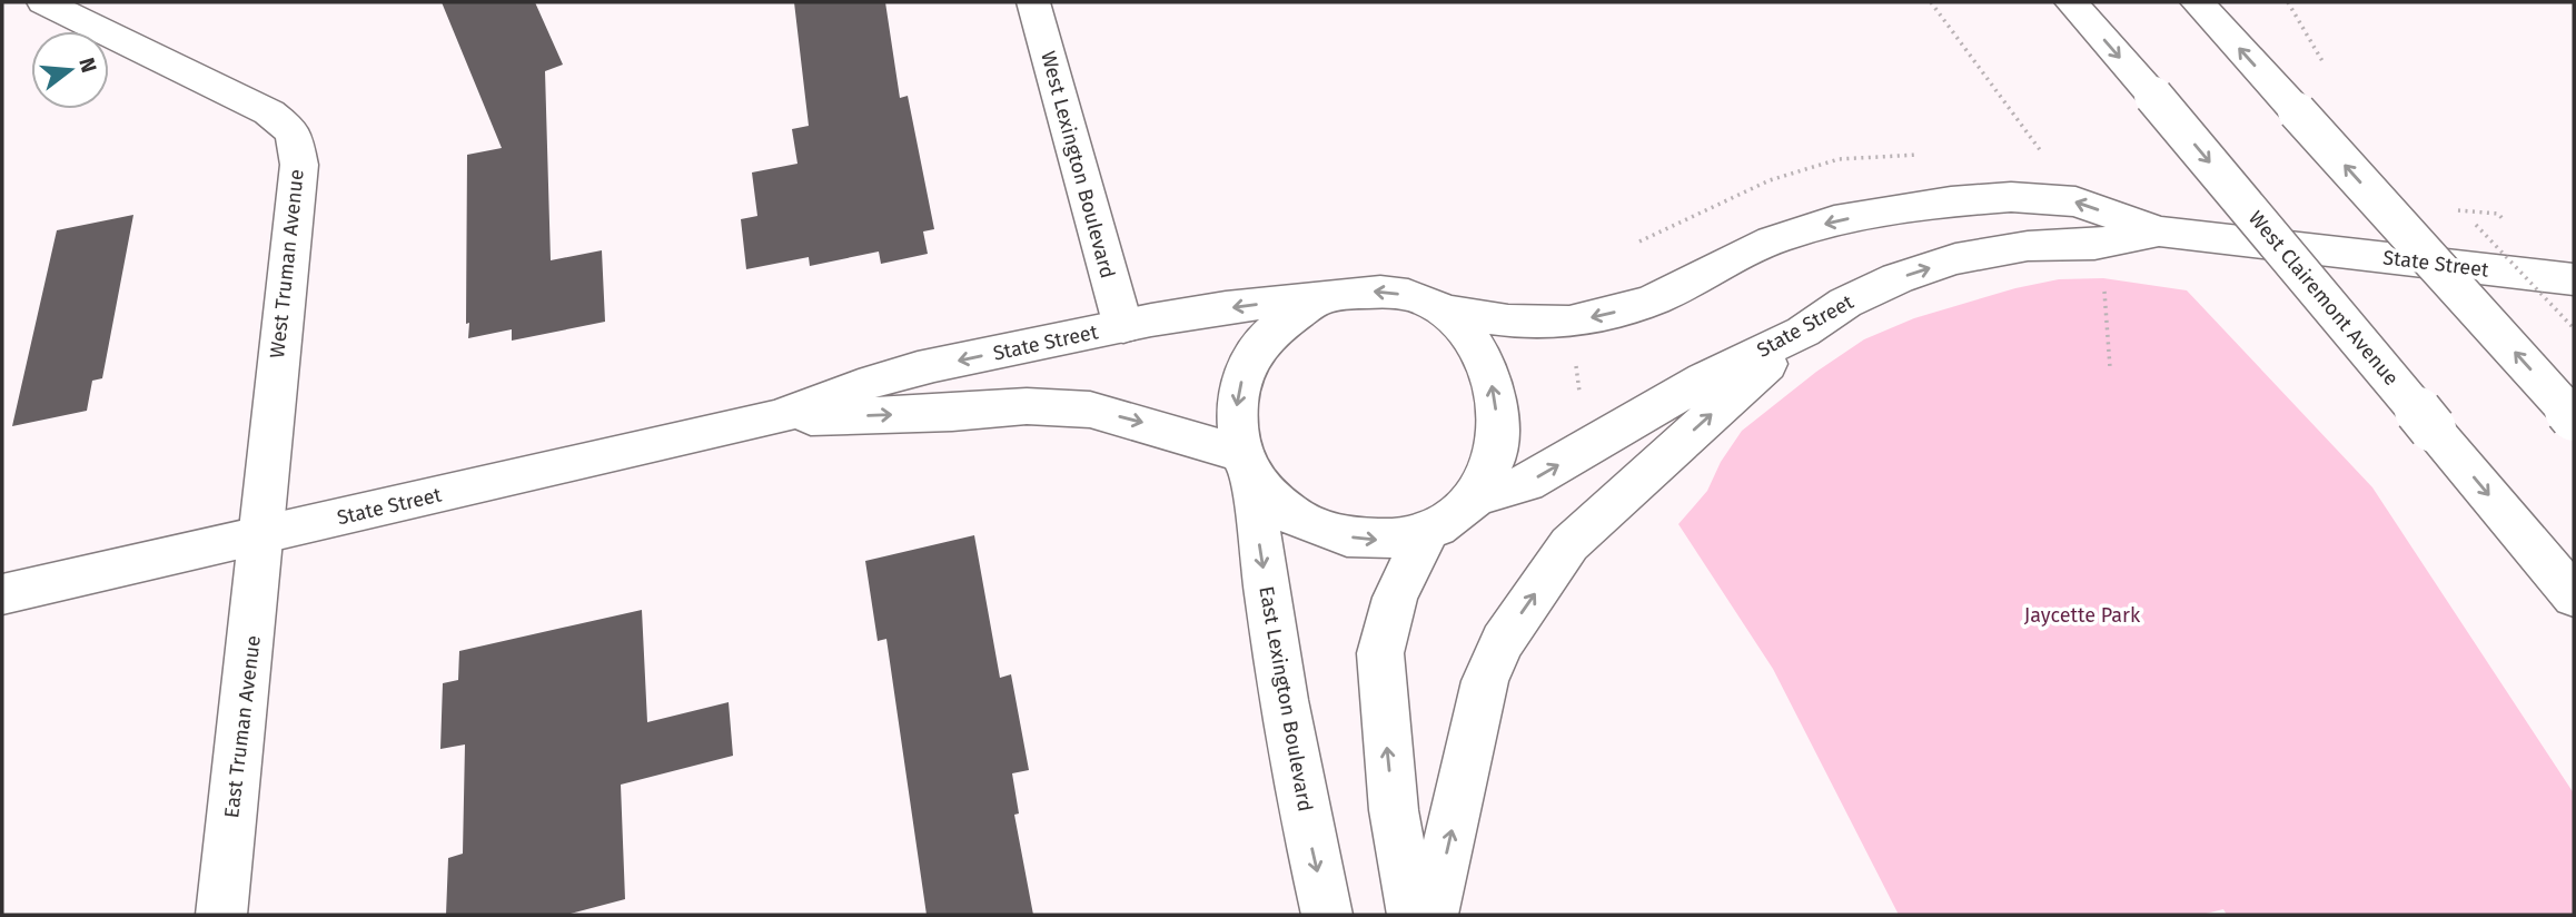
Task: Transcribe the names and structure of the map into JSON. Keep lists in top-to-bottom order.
{
  "streets": {
    "main road": [
      "West Lexington Boulevard",
      "West Truman Avenue",
      "State Street",
      "West Clairemont Avenue",
      "East Lexington Boulevard",
      "East Truman Avenue"
    ]
  },
  "crossings": [
    ["West Lexington Boulevard", "State Street"],
    ["West Truman Avenue", "State Street"],
    ["West Truman Avenue", "East Truman Avenue"],
    ["State Street", "East Lexington Boulevard"],
    ["State Street", "East Truman Avenue"]
  ],
  "parks": ["Jaycette Park"],
  "north": "right"
}
